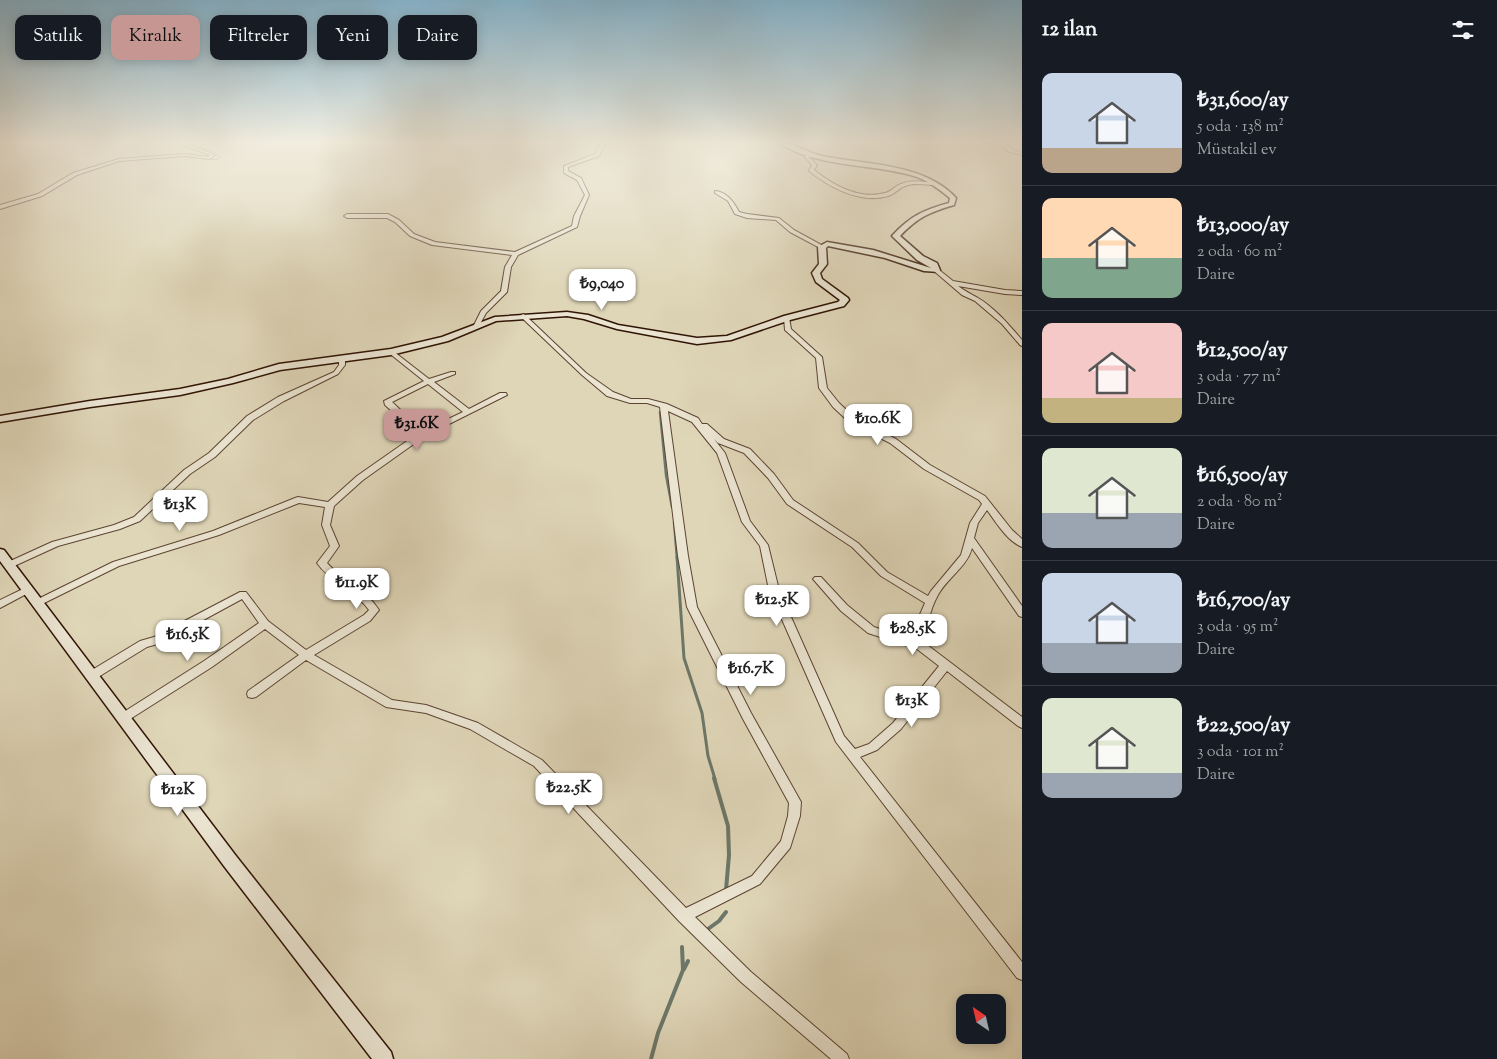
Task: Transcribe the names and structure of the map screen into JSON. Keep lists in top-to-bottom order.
{
  "north": "top left",
  "page": {
    "heading": "12 ilan",
    "chip": [
      "Satılık",
      "Kiralık",
      "Filtreler",
      "Yeni",
      "Daire"
    ],
    "list": [
      {
        "name": "₺31,600/ay",
        "note": "5 oda · 138 m² · Müstakil ev"
      },
      {
        "name": "₺13,000/ay",
        "note": "2 oda · 60 m² · Daire"
      },
      {
        "name": "₺12,500/ay",
        "note": "3 oda · 77 m² · Daire"
      },
      {
        "name": "₺16,500/ay",
        "note": "2 oda · 80 m² · Daire"
      },
      {
        "name": "₺16,700/ay",
        "note": "3 oda · 95 m² · Daire"
      },
      {
        "name": "₺22,500/ay",
        "note": "3 oda · 101 m² · Daire"
      }
    ],
    "price": [
      "₺9,040",
      "₺10.6K",
      "₺31.6K",
      "₺13K",
      "₺11.9K",
      "₺12.5K",
      "₺28.5K",
      "₺16.5K",
      "₺16.7K",
      "₺13K",
      "₺22.5K",
      "₺12K"
    ]
  }
}
